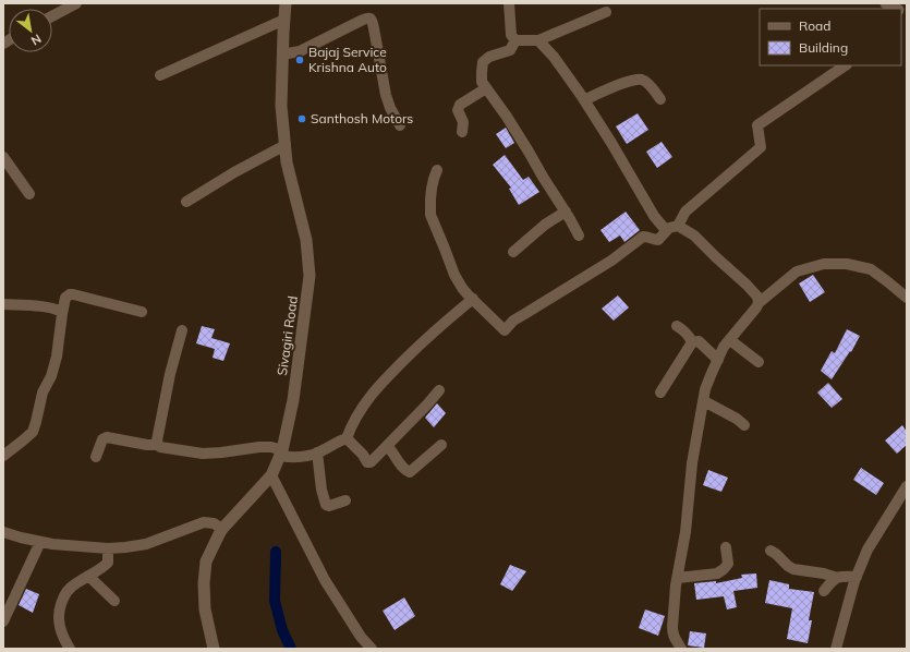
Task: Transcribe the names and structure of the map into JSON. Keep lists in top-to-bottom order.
{
  "streets": {
    "main road": ["Sivagiri Road"]
  },
  "places": ["Bajaj Service Krishna Auto", "Santhosh Motors"],
  "legend": ["Road", "Building"],
  "north": "bottom right"
}
